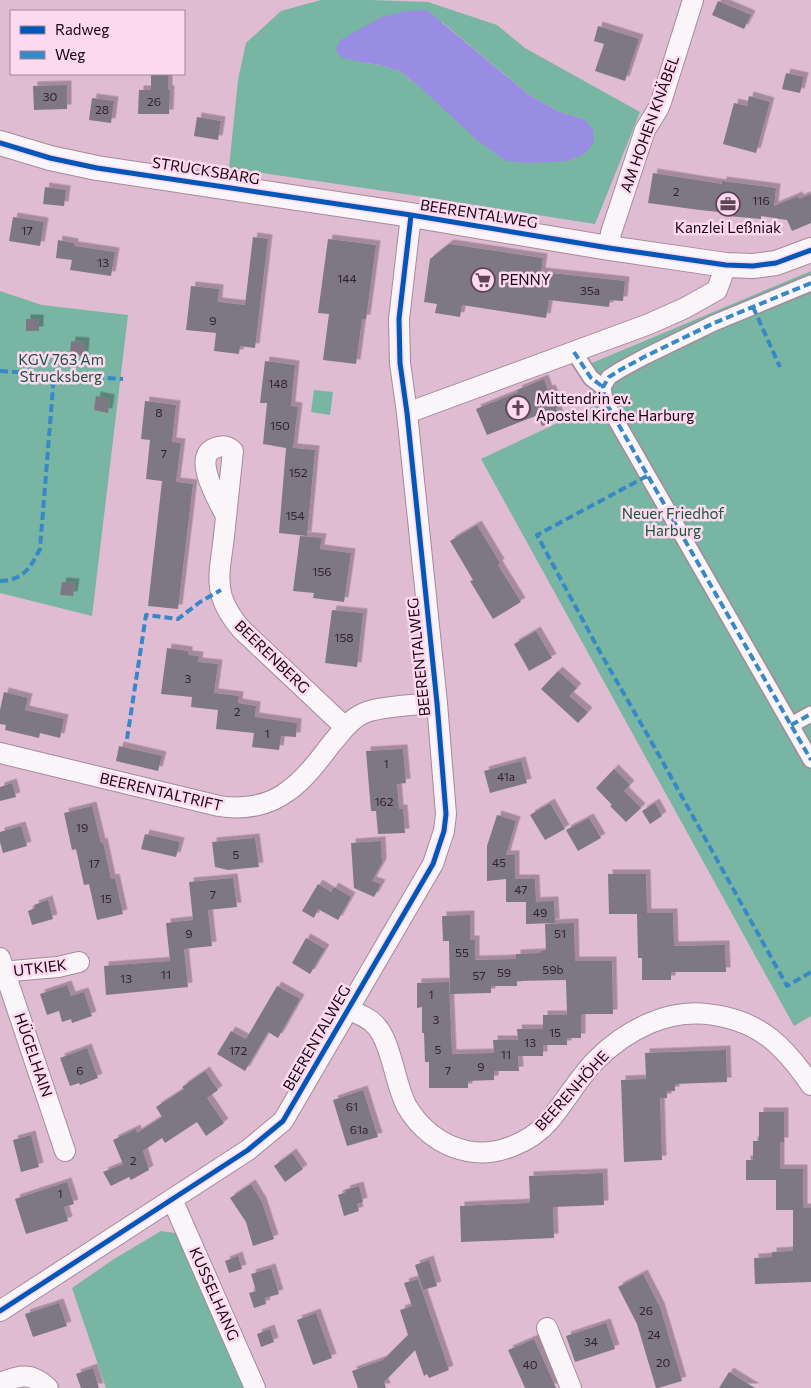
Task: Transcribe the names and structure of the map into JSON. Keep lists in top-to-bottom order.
{
  "streets": {
    "street": [
      "AM HOHEN KNÄBEL",
      "STRUCKSBARG",
      "BEERENTALWEG",
      "BEERENBERG",
      "BEERENTALTRIFT",
      "UTKIEK",
      "HÜGELHAIN",
      "BEERENHÖHE",
      "KUSSELHANG"
    ]
  },
  "crossings": [
    ["AM HOHEN KNÄBEL", "BEERENTALWEG"],
    ["STRUCKSBARG", "BEERENTALWEG"],
    ["BEERENTALWEG", "BEERENTALTRIFT"],
    ["BEERENTALWEG", "BEERENHÖHE"],
    ["BEERENTALWEG", "KUSSELHANG"],
    ["BEERENBERG", "BEERENTALTRIFT"],
    ["UTKIEK", "HÜGELHAIN"]
  ],
  "parks": ["KGV 763 Am Strucksberg", "Neuer Friedhof Harburg"],
  "places": {
    "office": ["Kanzlei Leßniak"],
    "supermarket": ["PENNY"],
    "church": ["Mittendrin ev. Apostel Kirche Harburg"]
  },
  "house_numbers": [
    "30",
    "26",
    "28",
    "2",
    "116",
    "17",
    "13",
    "144",
    "35a",
    "9",
    "148",
    "8",
    "150",
    "7",
    "152",
    "154",
    "156",
    "158",
    "3",
    "2",
    "1",
    "1",
    "41a",
    "162",
    "19",
    "5",
    "45",
    "17",
    "47",
    "7",
    "15",
    "49",
    "9",
    "51",
    "55",
    "59b",
    "59",
    "11",
    "57",
    "13",
    "1",
    "3",
    "15",
    "13",
    "5",
    "172",
    "11",
    "9",
    "6",
    "7",
    "61",
    "61a",
    "2",
    "1",
    "26",
    "24",
    "34",
    "20",
    "40"
  ],
  "legend": ["Radweg", "Weg"]
}
